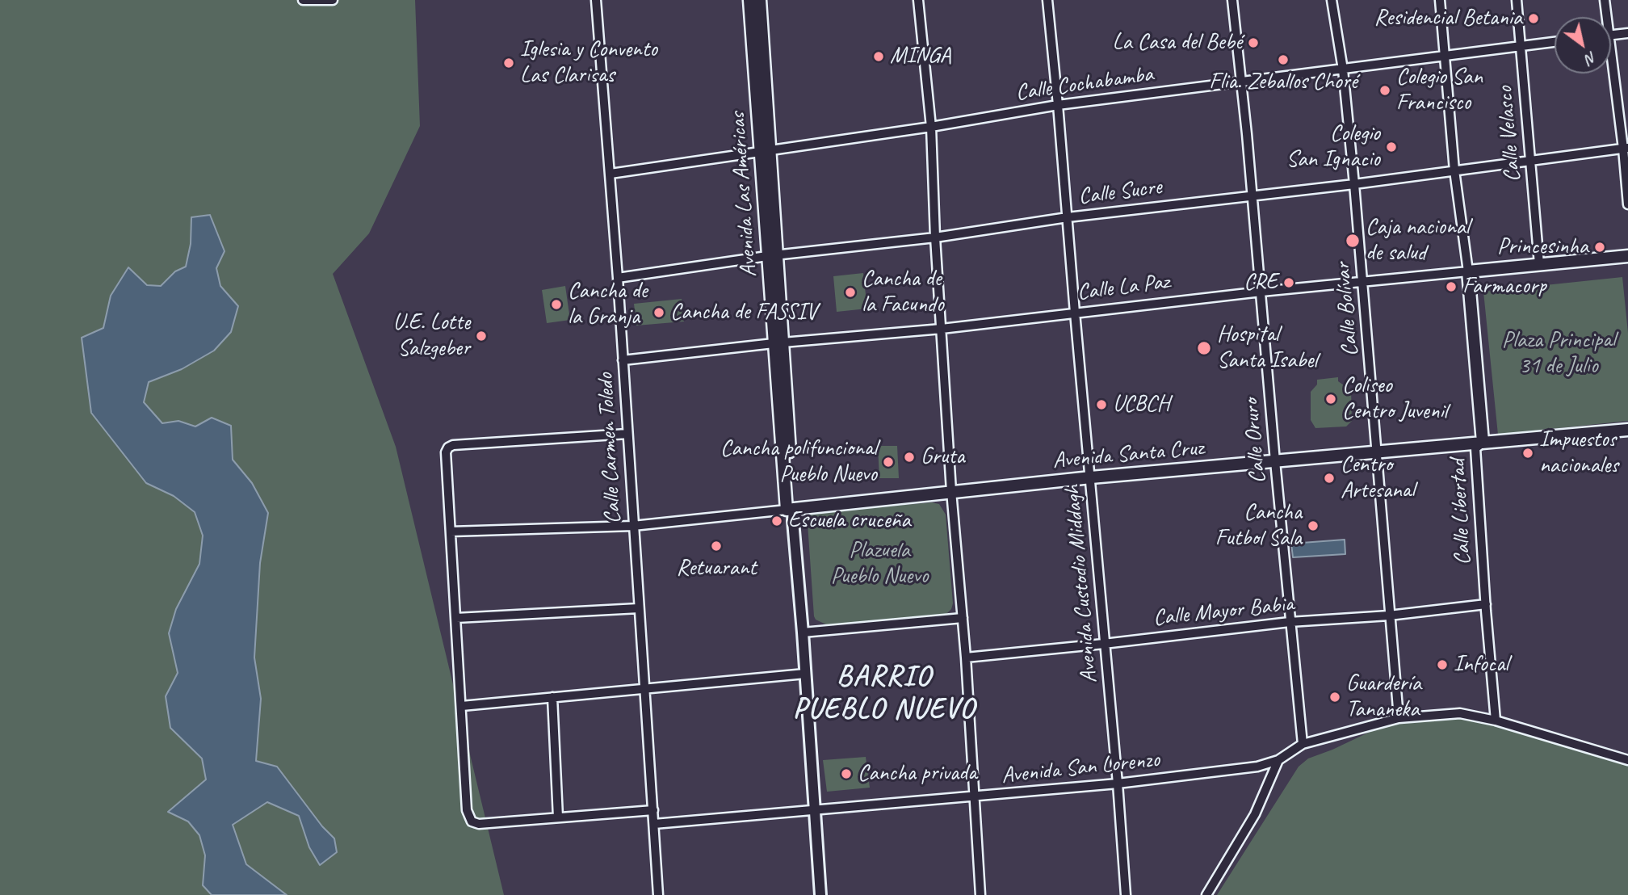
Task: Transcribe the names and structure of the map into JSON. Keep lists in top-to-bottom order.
{
  "streets": {
    "main road": [
      "Avenida Las Américas",
      "Calle La Paz",
      "Avenida Santa Cruz",
      "Calle Libertad"
    ],
    "street": [
      "Calle Cochabamba",
      "Calle Velasco",
      "Calle Sucre",
      "Calle Bolívar",
      "Calle Oruro",
      "Calle Carmen Toledo",
      "Avenida Custodio Middagh",
      "Calle Mayor Babia",
      "Avenida San Lorenzo"
    ]
  },
  "crossings": [
    ["Calle Cochabamba", "Calle Velasco"],
    ["Calle Cochabamba", "Avenida Las Américas"],
    ["Calle Cochabamba", "Calle Bolívar"],
    ["Calle Cochabamba", "Calle Oruro"],
    ["Calle Cochabamba", "Calle Carmen Toledo"],
    ["Calle Cochabamba", "Calle Libertad"],
    ["Calle Cochabamba", "Avenida Custodio Middagh"],
    ["Calle Velasco", "Calle Sucre"],
    ["Calle Velasco", "Calle La Paz"],
    ["Calle Sucre", "Avenida Las Américas"],
    ["Calle Sucre", "Calle Bolívar"],
    ["Calle Sucre", "Calle Oruro"],
    ["Calle Sucre", "Calle Carmen Toledo"],
    ["Calle Sucre", "Calle Libertad"],
    ["Calle Sucre", "Avenida Custodio Middagh"],
    ["Avenida Las Américas", "Calle La Paz"],
    ["Avenida Las Américas", "Avenida Santa Cruz"],
    ["Avenida Las Américas", "Avenida San Lorenzo"],
    ["Calle La Paz", "Calle Bolívar"],
    ["Calle La Paz", "Calle Oruro"],
    ["Calle La Paz", "Calle Carmen Toledo"],
    ["Calle La Paz", "Calle Libertad"],
    ["Calle La Paz", "Avenida Custodio Middagh"],
    ["Calle Bolívar", "Avenida Santa Cruz"],
    ["Calle Bolívar", "Calle Mayor Babia"],
    ["Calle Oruro", "Avenida Santa Cruz"],
    ["Calle Oruro", "Calle Mayor Babia"],
    ["Calle Oruro", "Avenida San Lorenzo"],
    ["Calle Carmen Toledo", "Avenida Santa Cruz"],
    ["Calle Carmen Toledo", "Avenida San Lorenzo"],
    ["Avenida Santa Cruz", "Calle Libertad"],
    ["Avenida Santa Cruz", "Avenida Custodio Middagh"],
    ["Calle Libertad", "Calle Mayor Babia"],
    ["Avenida Custodio Middagh", "Calle Mayor Babia"],
    ["Avenida Custodio Middagh", "Avenida San Lorenzo"]
  ],
  "districts": ["BARRIO PUEBLO NUEVO"],
  "parks": ["Plaza Principal 31 de Julio", "Plazuela Pueblo Nuevo"],
  "places": [
    "Residencial Betania",
    "La Casa del Bebé",
    "MINGA",
    "Flia. Zeballos Choré",
    "Iglesia y Convento Las Clarisas",
    "Colegio San Francisco",
    "Colegio San Ignacio",
    "Caja nacional de salud",
    "Princesinha",
    "CRE",
    "Farmacorp",
    "Cancha de la Facundo",
    "Cancha de la Granja",
    "Cancha de FASSIV",
    "U.E. Lotte Salzgeber",
    "Hospital Santa Isabel",
    "Coliseo Centro Juvenil",
    "UCBCH",
    "Impuestos nacionales",
    "Gruta",
    "Cancha polifuncional Pueblo Nuevo",
    "Centro Artesanal",
    "Escuela cruceña",
    "Cancha Futbol Sala",
    "Retuarant",
    "Infocal",
    "Guardería Tananeka",
    "Cancha privada"
  ],
  "north": "bottom right"
}
